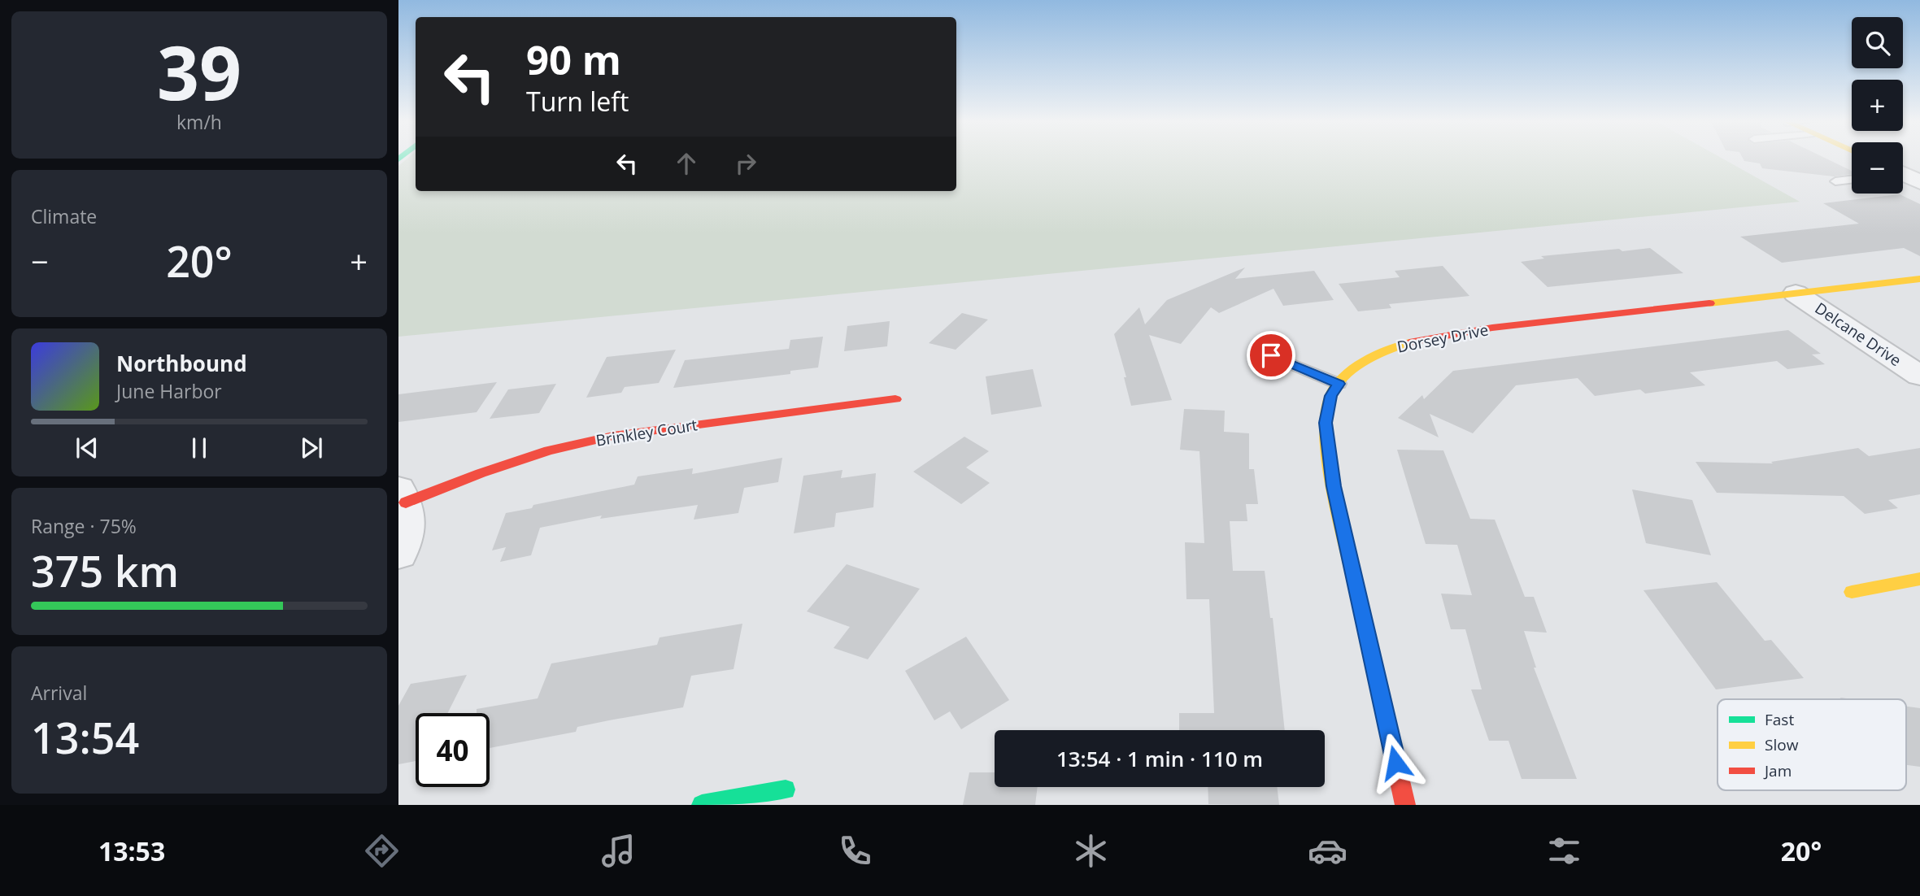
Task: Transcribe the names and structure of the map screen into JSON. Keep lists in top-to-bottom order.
{
  "streets": {
    "street": ["Delcane Drive", "Dorsey Drive", "Brinkley Court"]
  },
  "crossings": [
    ["Delcane Drive", "Dorsey Drive"]
  ],
  "legend": ["Fast", "Slow", "Jam"],
  "page": {
    "tile": [
      ["39", "km/h"],
      "Climate",
      ["Range · 75%", "375 km"],
      ["Arrival", "13:54"]
    ],
    "map_buttons": ["+", "−"],
    "turn": ["90 m", "Turn left"],
    "heat": ["−", "20°", "+"],
    "song": ["Northbound", "June Harbor"],
    "limit": "40",
    "trip": "13:54 · 1 min · 110 m",
    "tabs": ["13:53", "20°"]
  }
}
